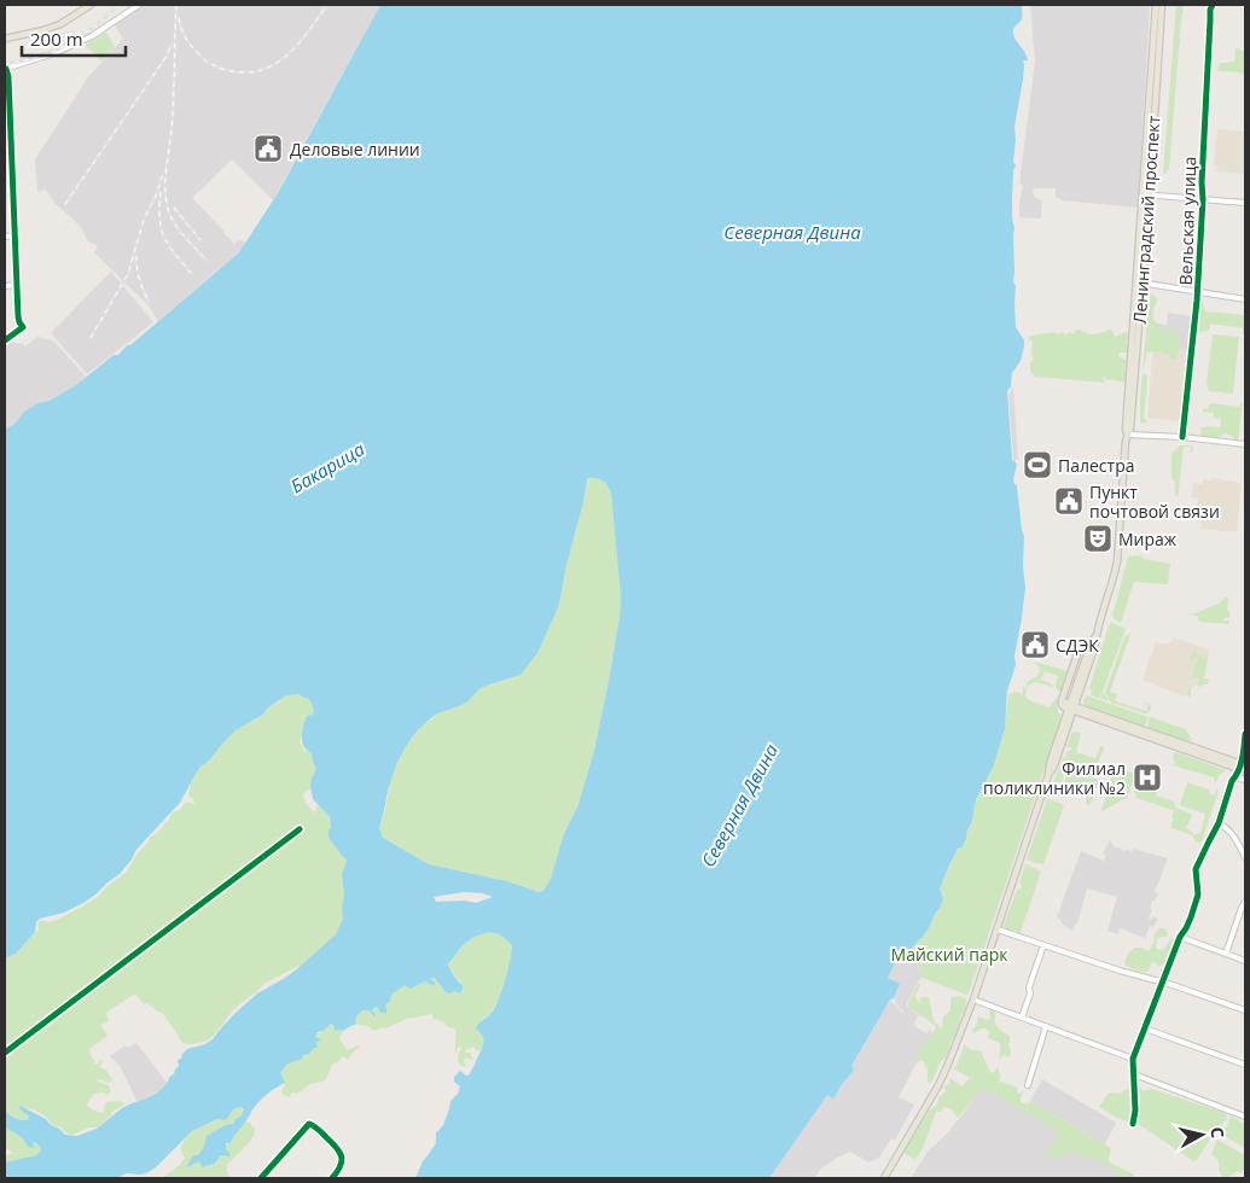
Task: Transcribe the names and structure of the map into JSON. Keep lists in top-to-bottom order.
{
  "streets": {
    "main road": ["Ленинградский проспект"],
    "street": ["Вельская улица"]
  },
  "water": ["Северная Двина", "Бакарица"],
  "parks": ["Майский парк"],
  "places": {
    "public building": ["Деловые линии", "Пункт почтовой связи", "СДЭК"],
    "sports": ["Палестра"],
    "theatre": ["Мираж"],
    "hospital": ["Филиал поликлиники №2"]
  },
  "scale_bar": "200 m",
  "north": "right"
}
